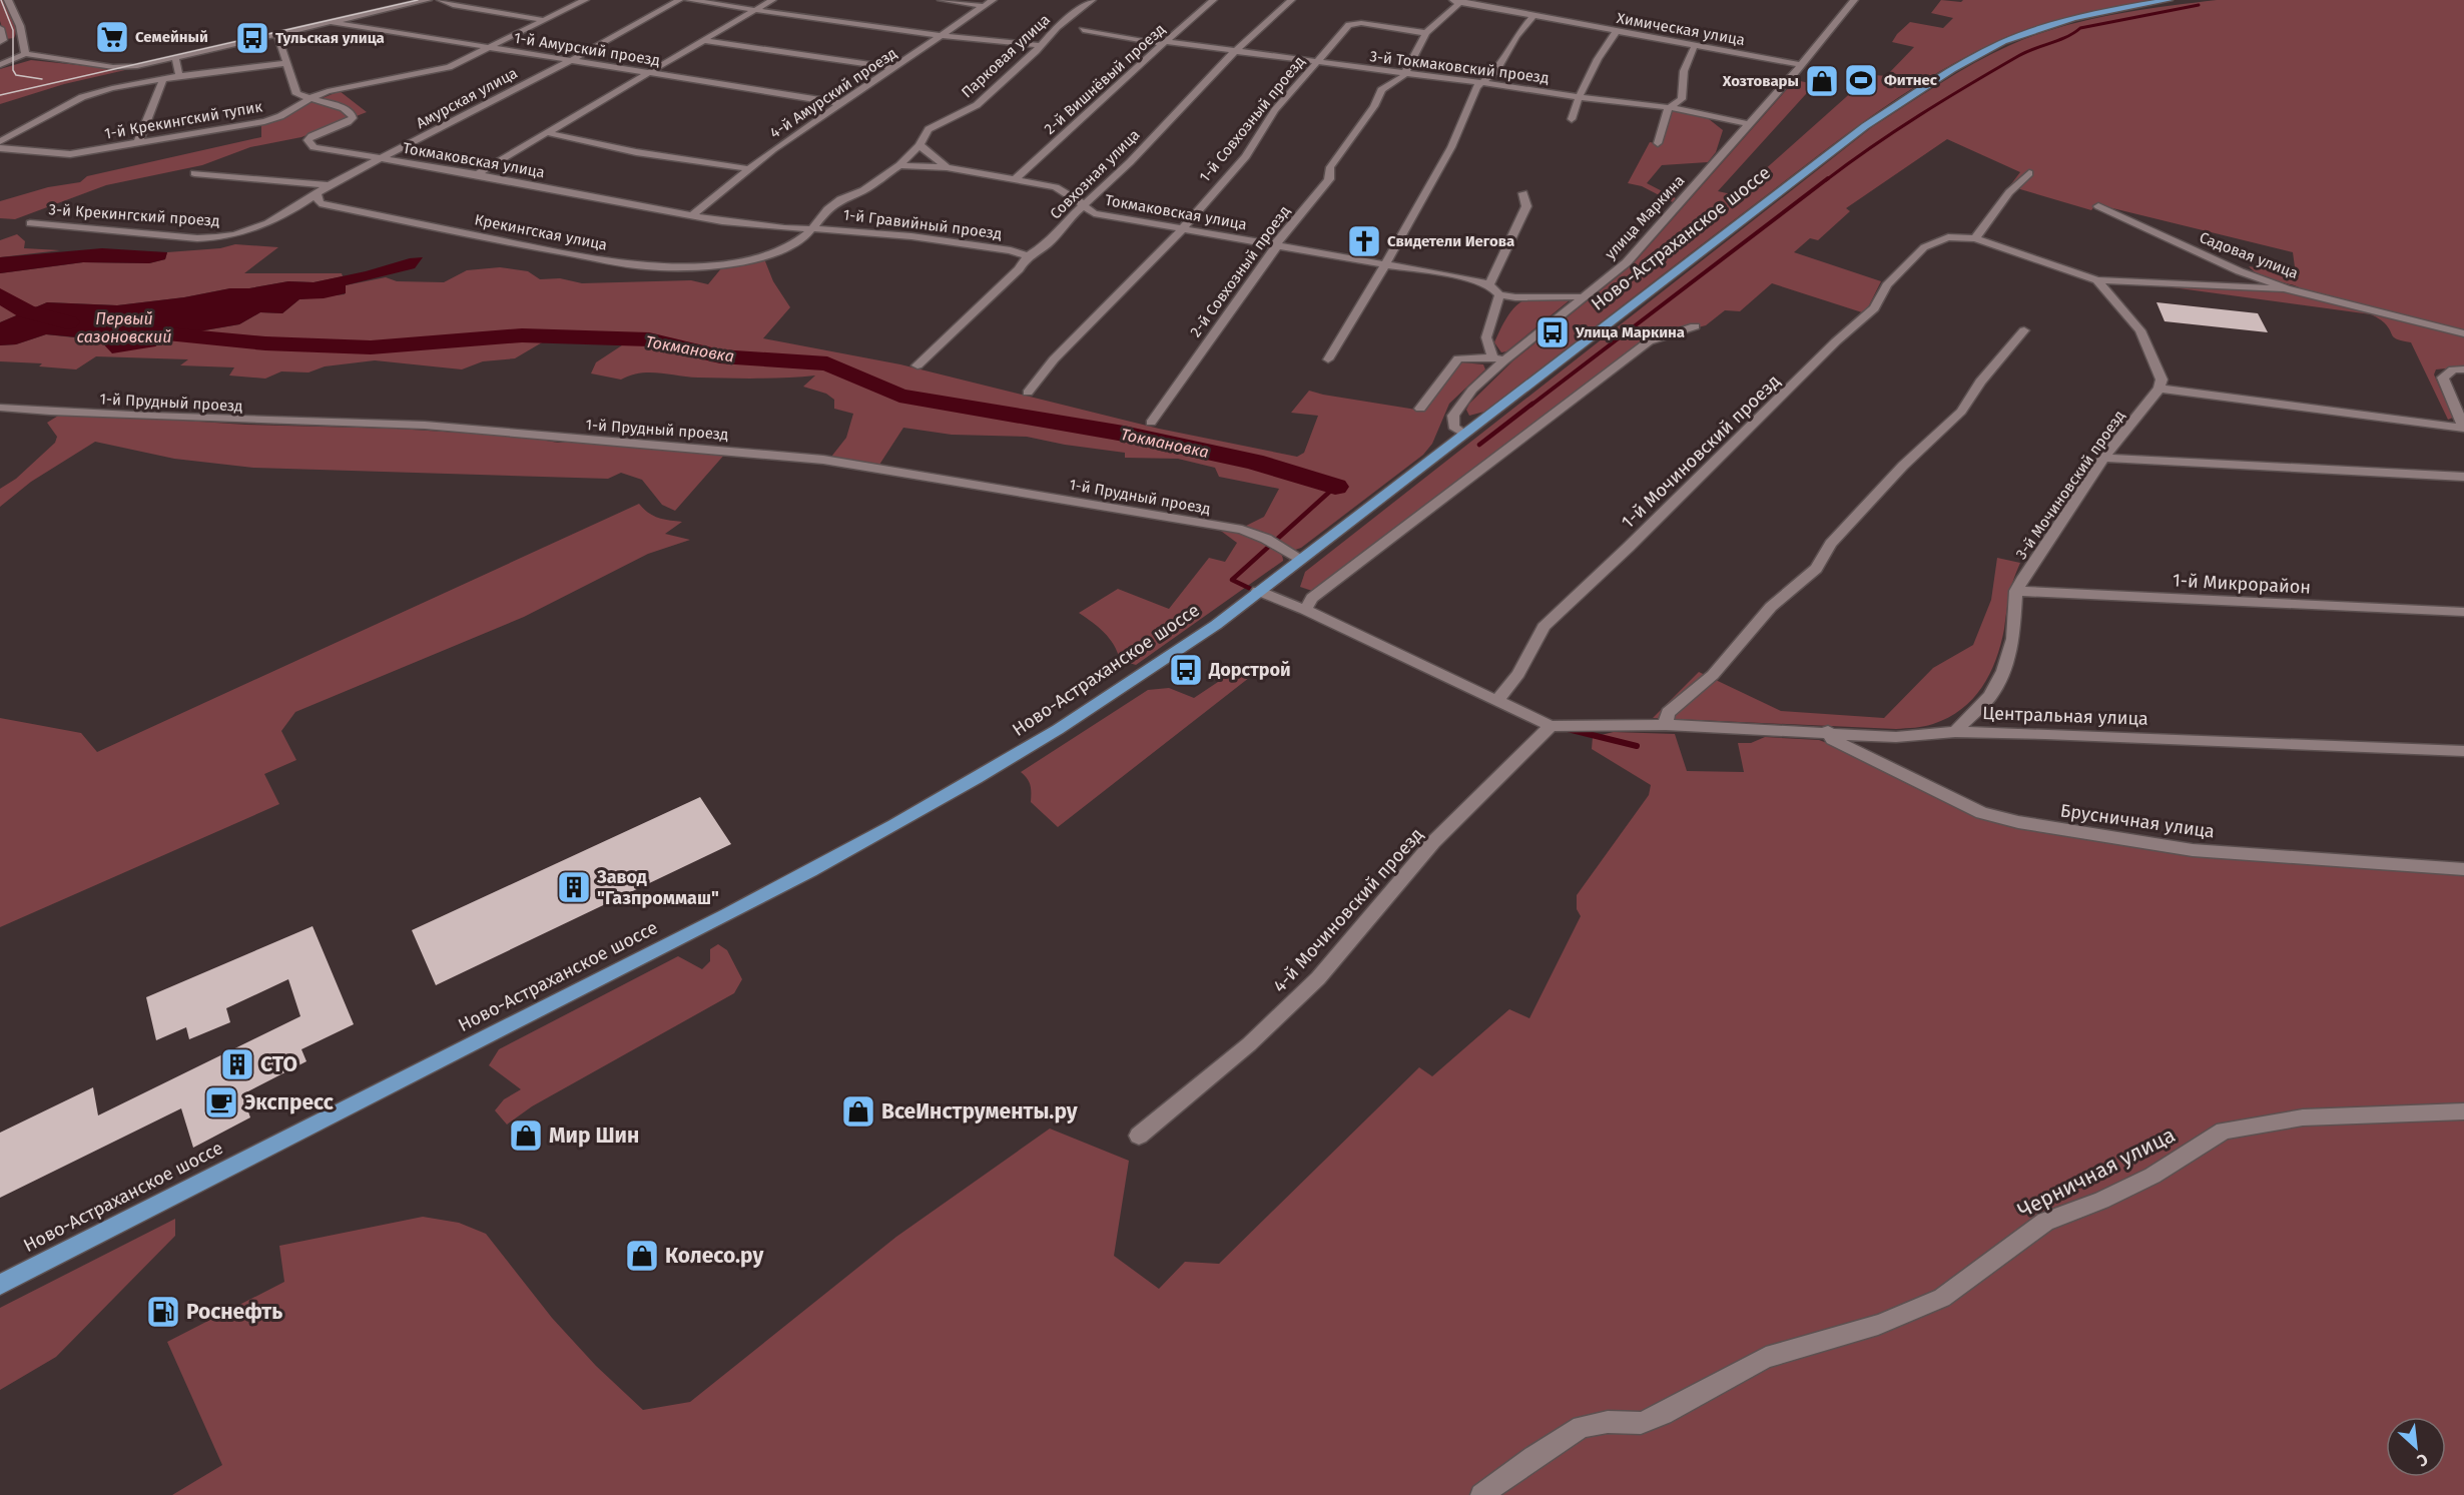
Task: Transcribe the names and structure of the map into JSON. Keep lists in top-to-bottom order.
{
  "streets": {
    "main road": ["Ново-Астраханское шоссе"],
    "street": [
      "Химическая улица",
      "1-й Амурский проезд",
      "Парковая улица",
      "3-й Токмаковский проезд",
      "2-й Вишнёвый проезд",
      "4-й Амурский проезд",
      "Амурская улица",
      "1-й Совхозный проезд",
      "1-й Крекингский тупик",
      "Токмаковская улица",
      "Совхозная улица",
      "3-й Крекингский проезд",
      "улица Маркина",
      "1-й Гравийный проезд",
      "Крекингская улица",
      "Садовая улица",
      "2-й Совхозный проезд",
      "1-й Прудный проезд",
      "1-й Мочиновский проезд",
      "3-й Мочиновский проезд",
      "1-й Микрорайон",
      "Центральная улица",
      "Брусничная улица",
      "4-й Мочиновский проезд",
      "Черничная улица"
    ]
  },
  "crossings": [
    ["Химическая улица", "улица Маркина"],
    ["Химическая улица", "2-й Совхозный проезд"],
    ["1-й Амурский проезд", "4-й Амурский проезд"],
    ["1-й Амурский проезд", "Амурская улица"],
    ["1-й Амурский проезд", "1-й Крекингский тупик"],
    ["Парковая улица", "Токмаковская улица"],
    ["Парковая улица", "1-й Гравийный проезд"],
    ["Парковая улица", "Крекингская улица"],
    ["3-й Токмаковский проезд", "2-й Вишнёвый проезд"],
    ["3-й Токмаковский проезд", "1-й Совхозный проезд"],
    ["3-й Токмаковский проезд", "Совхозная улица"],
    ["3-й Токмаковский проезд", "улица Маркина"],
    ["3-й Токмаковский проезд", "2-й Совхозный проезд"],
    ["4-й Амурский проезд", "Токмаковская улица"],
    ["Амурская улица", "Токмаковская улица"],
    ["Амурская улица", "3-й Крекингский проезд"],
    ["Амурская улица", "Крекингская улица"],
    ["1-й Совхозный проезд", "Токмаковская улица"],
    ["1-й Совхозный проезд", "2-й Совхозный проезд"],
    ["1-й Крекингский тупик", "Токмаковская улица"],
    ["Токмаковская улица", "Совхозная улица"],
    ["Токмаковская улица", "1-й Гравийный проезд"],
    ["Токмаковская улица", "2-й Совхозный проезд"],
    ["Совхозная улица", "1-й Гравийный проезд"],
    ["улица Маркина", "Ново-Астраханское шоссе"],
    ["Ново-Астраханское шоссе", "1-й Прудный проезд"],
    ["3-й Мочиновский проезд", "1-й Микрорайон"],
    ["3-й Мочиновский проезд", "Центральная улица"],
    ["Центральная улица", "Брусничная улица"],
    ["Центральная улица", "4-й Мочиновский проезд"]
  ],
  "water": ["Первый сазоновский", "Токмановка"],
  "places": {
    "supermarket": ["Семейный"],
    "bus stop": ["Тульская улица", "Улица Маркина", "Дорстрой"],
    "sports": ["Фитнес"],
    "shop": [
      "Хозтовары",
      "ВсеИнструменты.ру",
      "Мир Шин",
      "Колесо.ру"
    ],
    "church": ["Свидетели Иегова"],
    "building": ["Завод \"Газпроммаш\"", "СТО"],
    "cafe": ["Экспресс"],
    "fuel station": ["Роснефть"]
  },
  "north": "bottom right"
}
